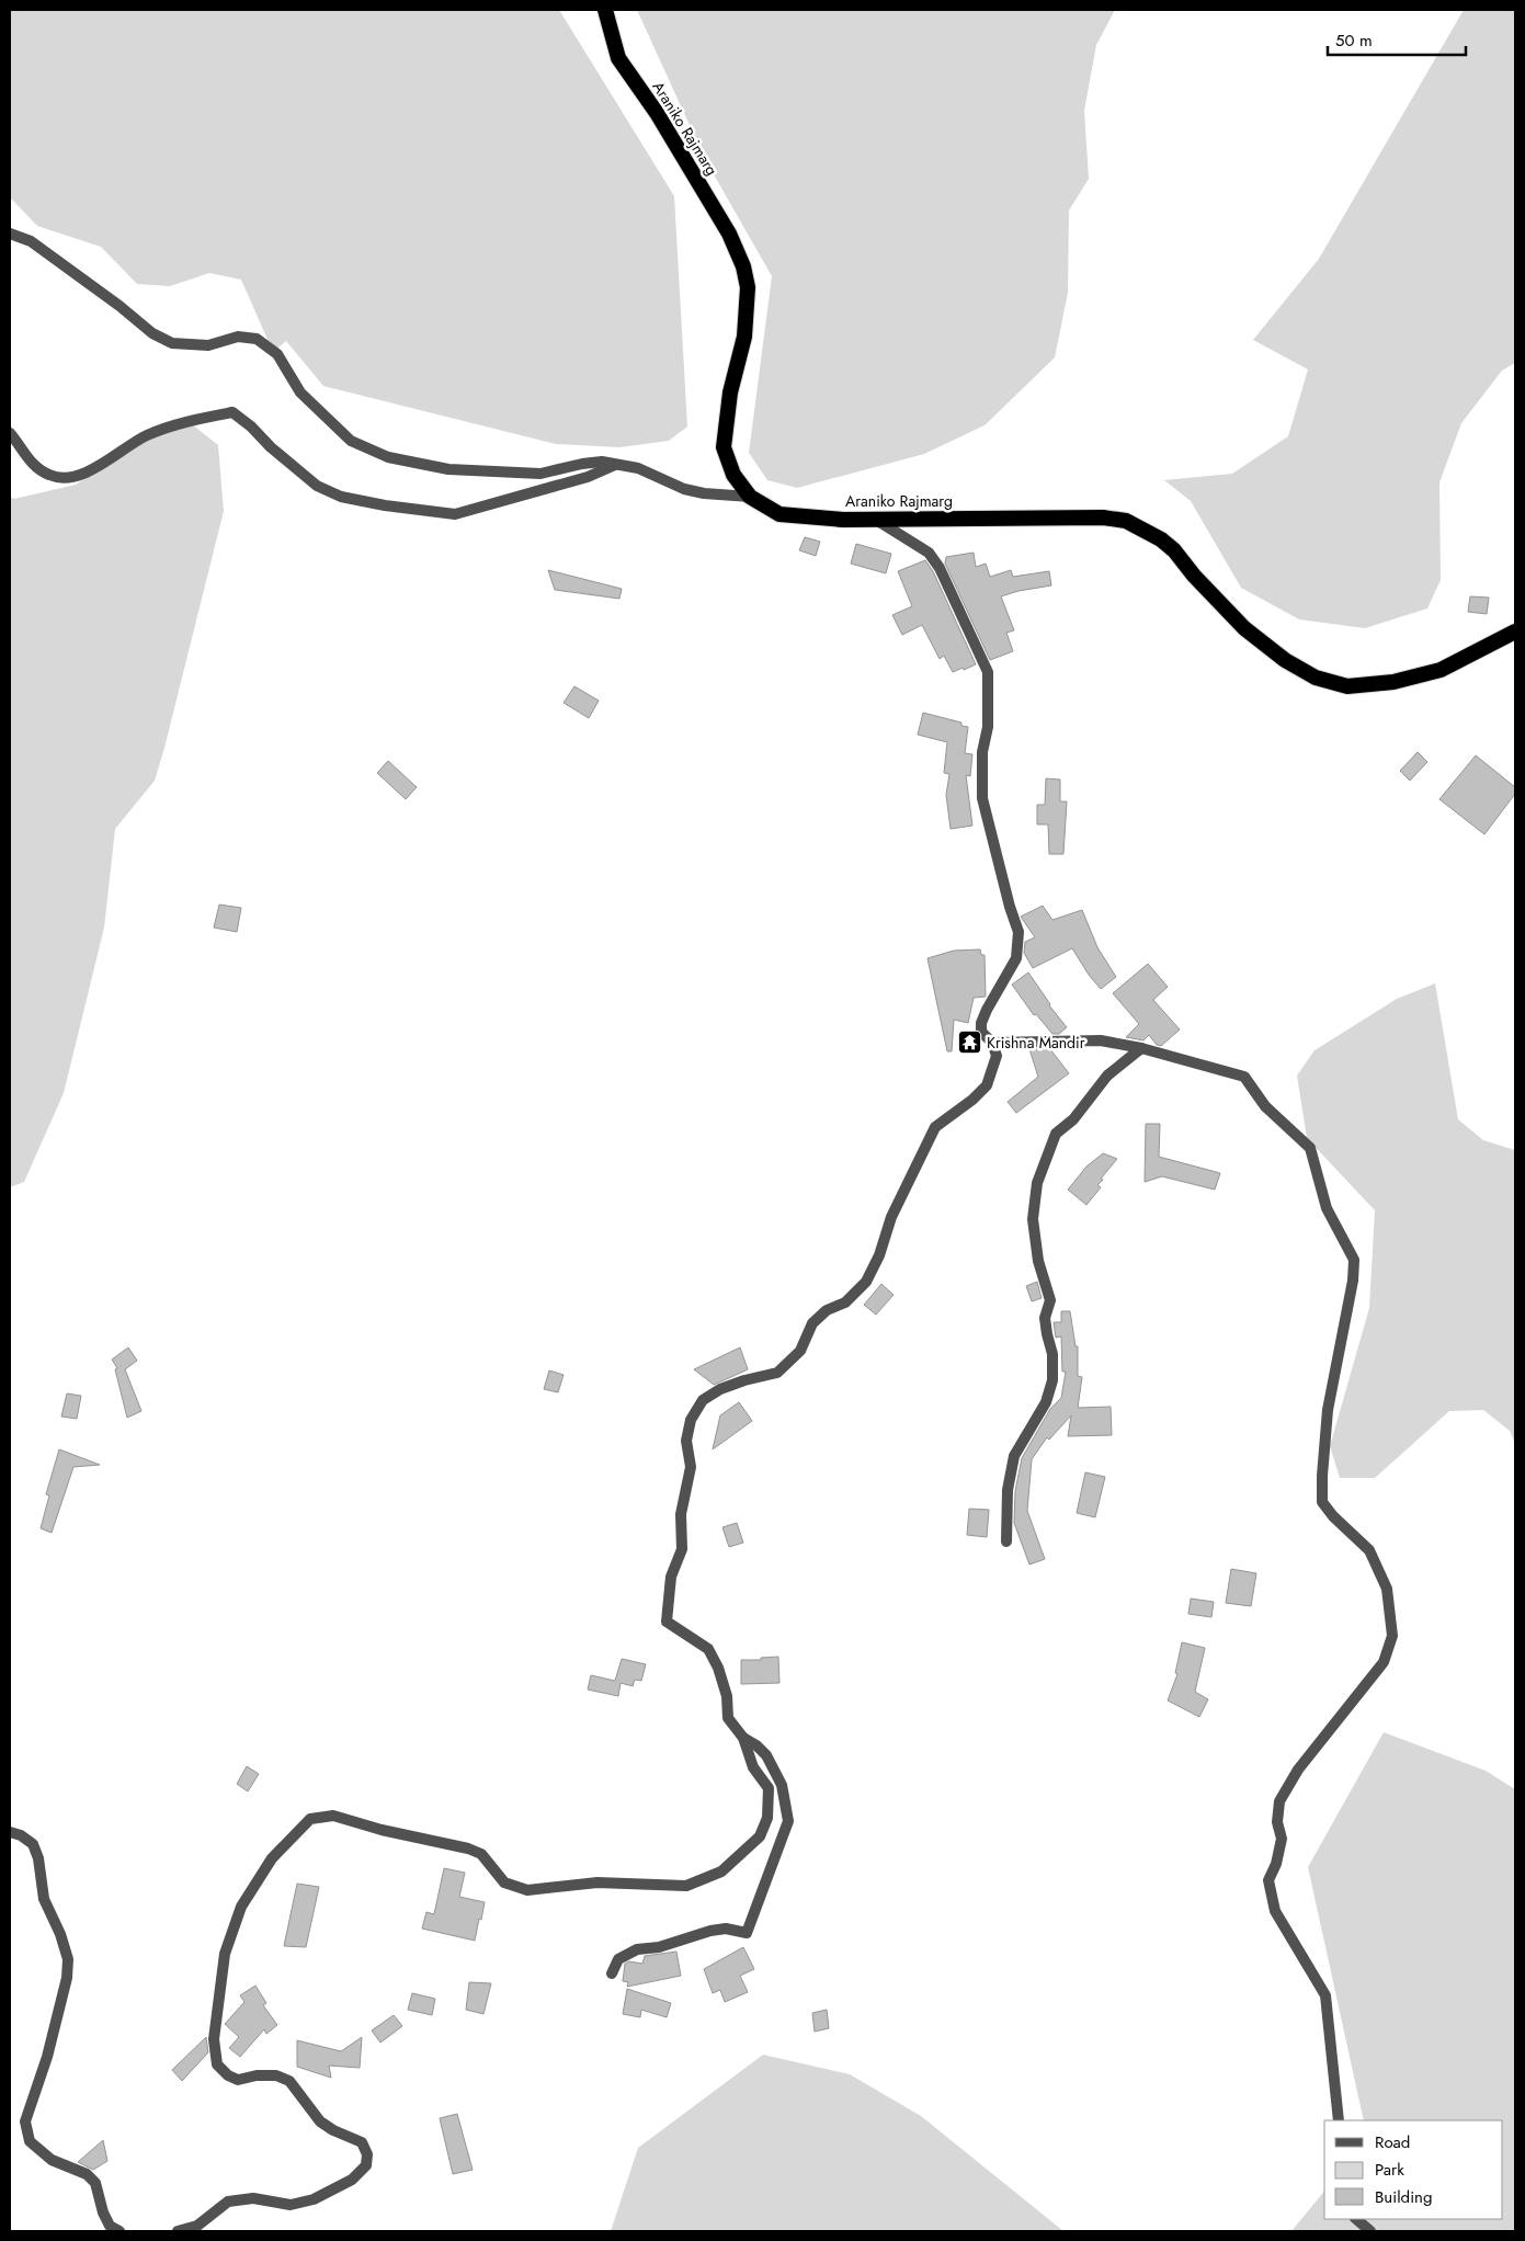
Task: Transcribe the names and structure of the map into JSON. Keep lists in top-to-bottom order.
{
  "streets": {
    "highway": ["Araniko Rajmarg"]
  },
  "places": {
    "temple": ["Krishna Mandir"]
  },
  "legend": ["Road", "Park", "Building"],
  "scale_bar": "50 m"
}
